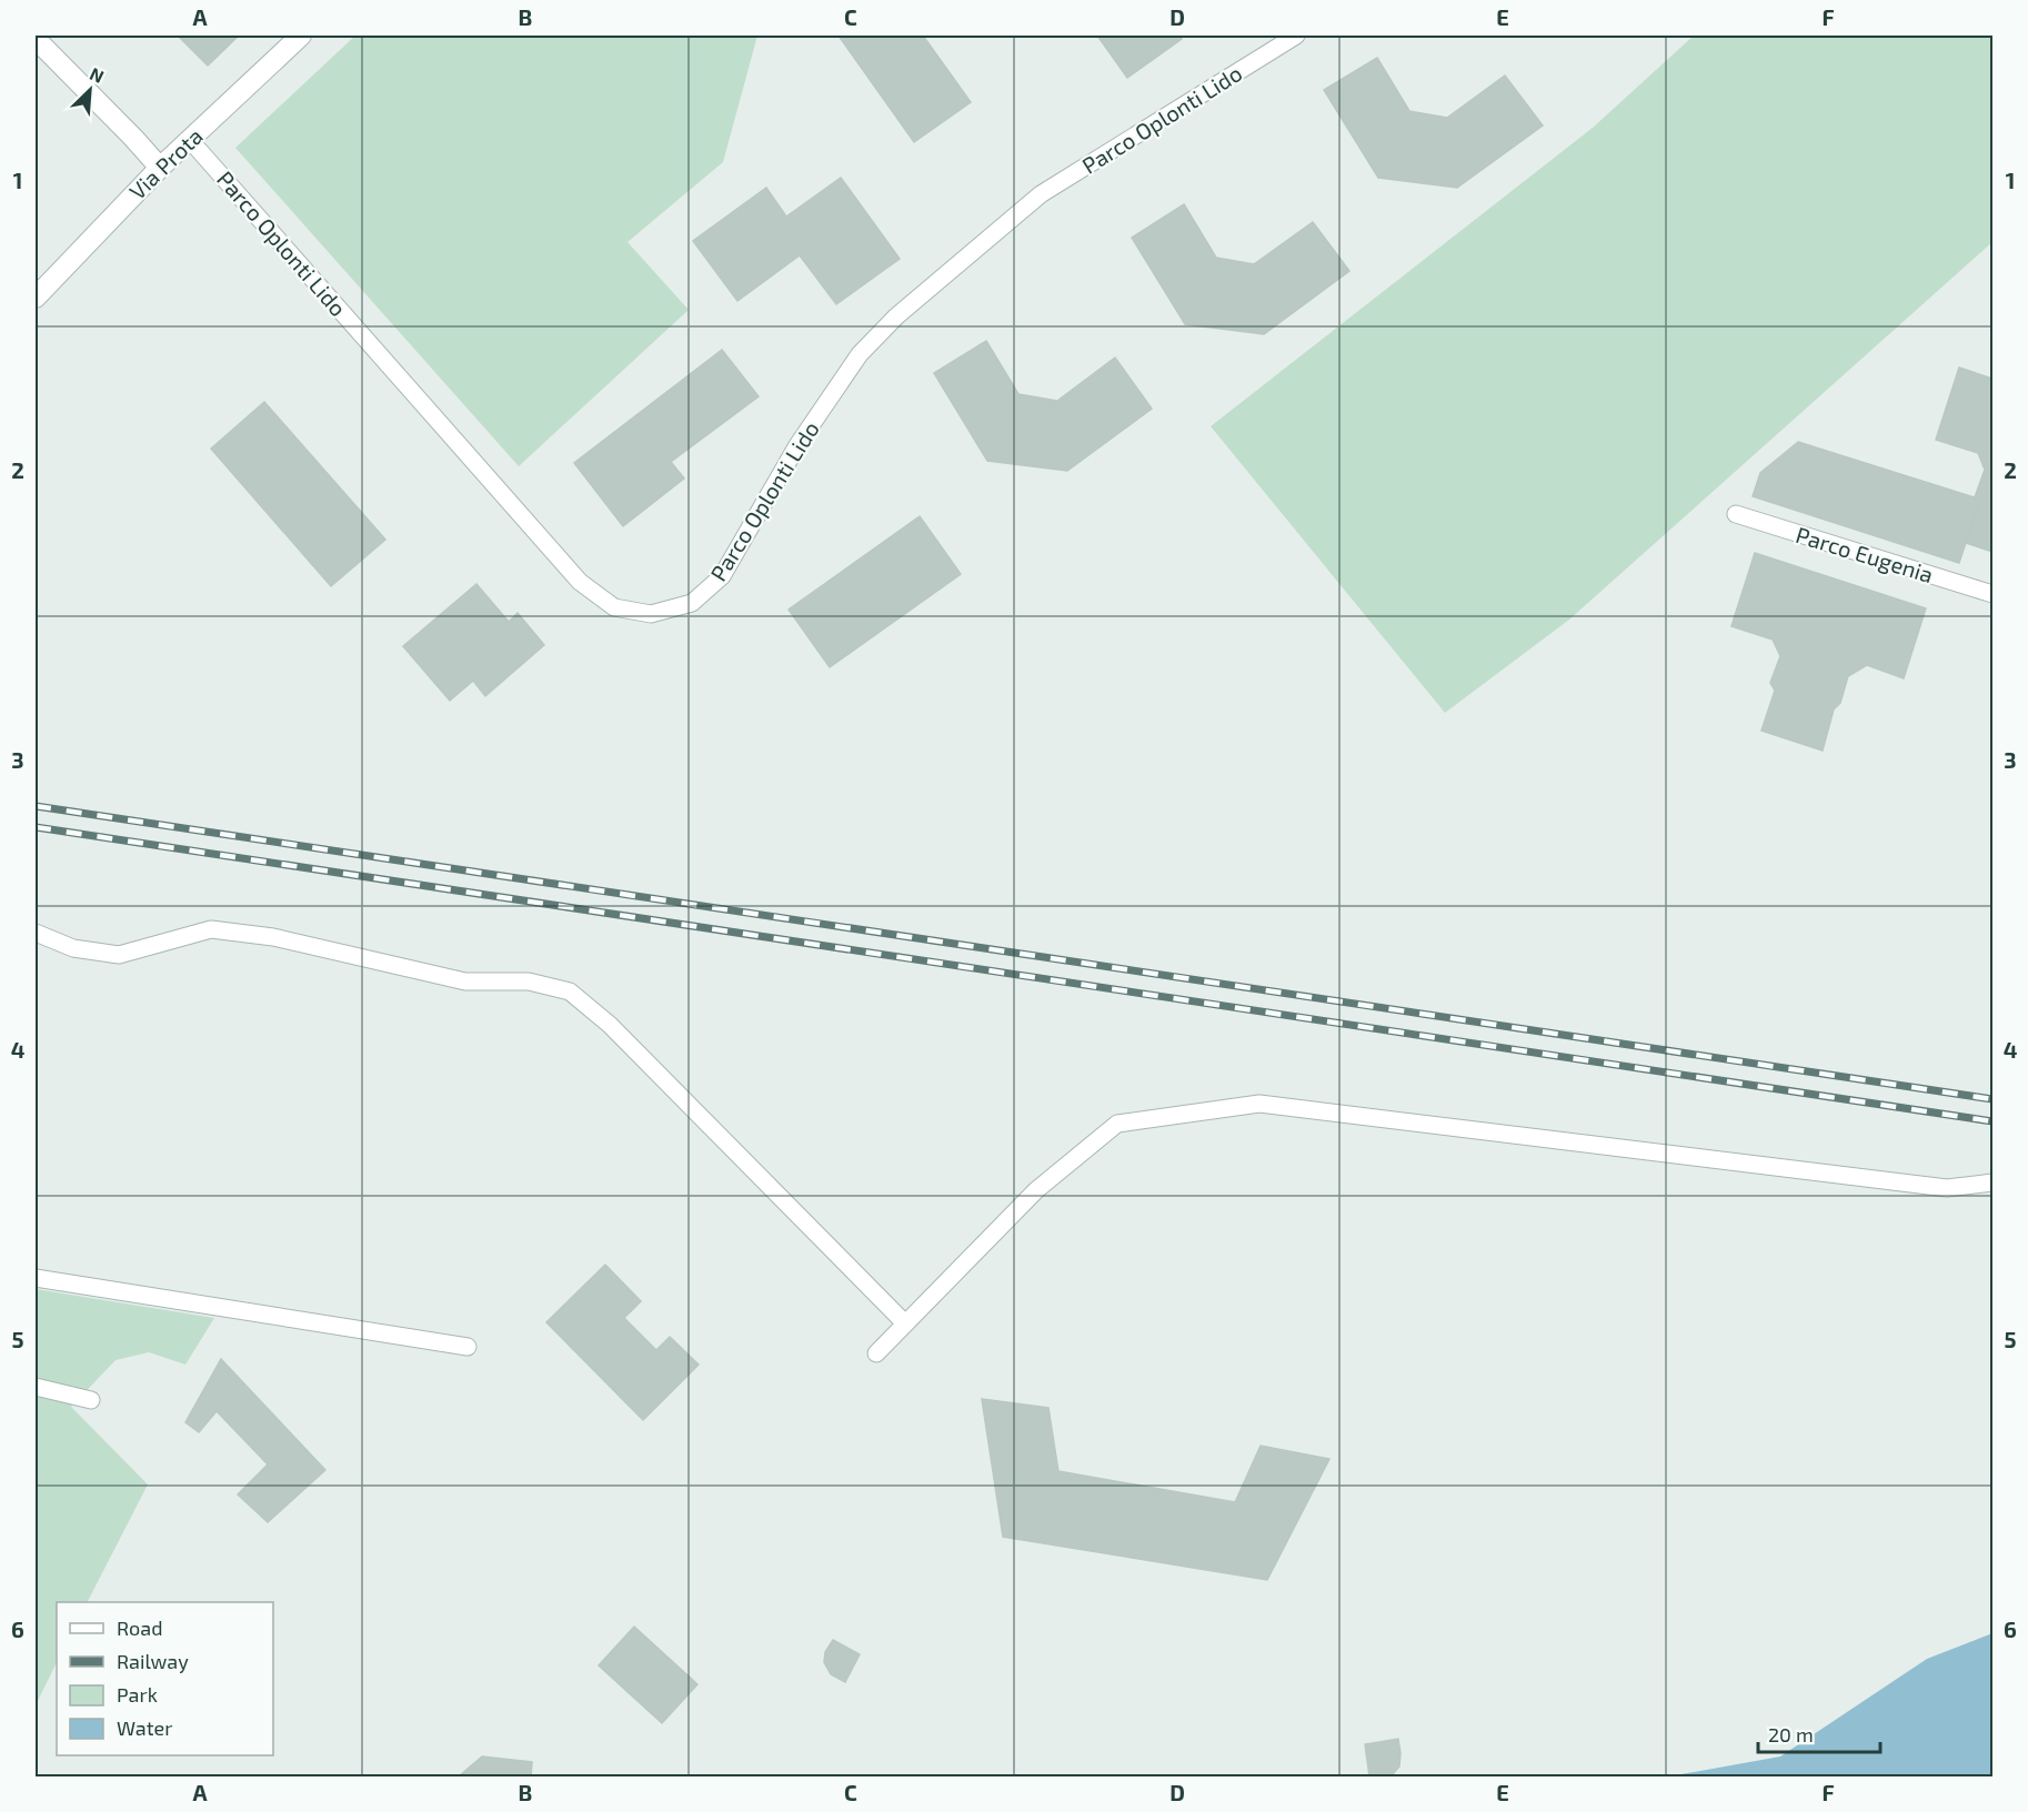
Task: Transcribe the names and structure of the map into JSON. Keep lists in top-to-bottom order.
{
  "streets": {
    "street": ["Via Prota"],
    "lane": ["Parco Oplonti Lido", "Parco Eugenia"]
  },
  "crossings": [
    ["Parco Oplonti Lido", "Via Prota"]
  ],
  "legend": [
    "Road",
    "Railway",
    "Park",
    "Water"
  ],
  "scale_bar": "20 m",
  "north": "top right",
  "grid": {
    "columns": [
      "A",
      "B",
      "C",
      "D",
      "E",
      "F"
    ],
    "rows": [
      "1",
      "2",
      "3",
      "4",
      "5",
      "6"
    ]
  }
}
